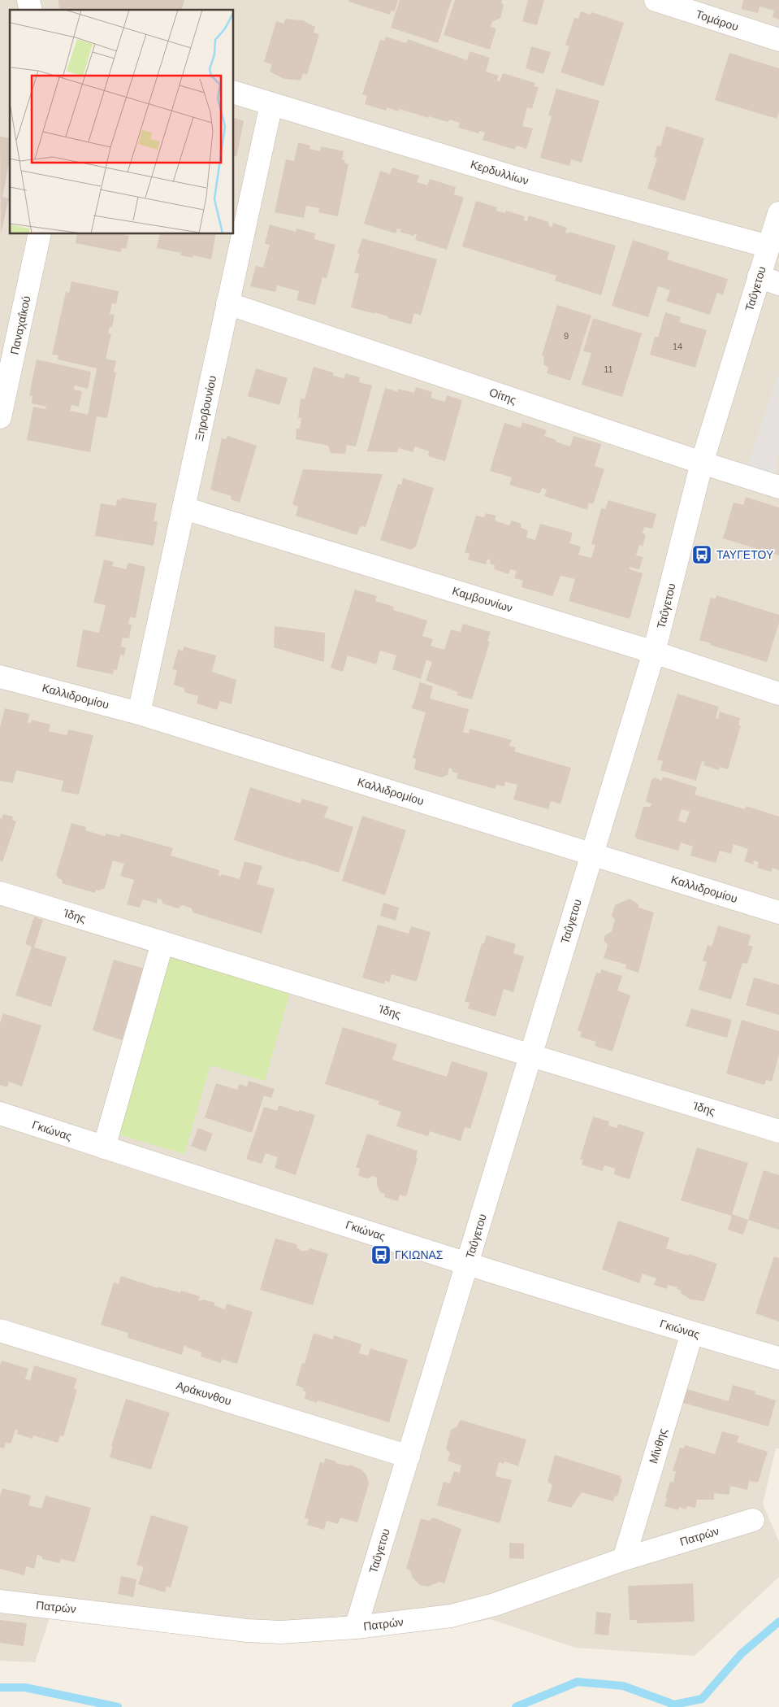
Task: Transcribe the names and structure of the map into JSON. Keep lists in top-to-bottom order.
{
  "streets": {
    "street": [
      "Τομάρου",
      "Κερδυλλίων",
      "Ταΰγετου",
      "Παναχαΐκού",
      "Οίτης",
      "Ξηροβουνίου",
      "Καμβουνίων",
      "Καλλιδρομίου",
      "Ίδης",
      "Γκιώνας",
      "Αράκυνθου",
      "Μίνθης",
      "Πατρών"
    ]
  },
  "crossings": [
    ["Κερδυλλίων", "Ταΰγετου"],
    ["Κερδυλλίων", "Ξηροβουνίου"],
    ["Ταΰγετου", "Οίτης"],
    ["Ταΰγετου", "Καμβουνίων"],
    ["Ταΰγετου", "Καλλιδρομίου"],
    ["Ταΰγετου", "Ίδης"],
    ["Ταΰγετου", "Γκιώνας"],
    ["Ταΰγετου", "Αράκυνθου"],
    ["Ταΰγετου", "Πατρών"],
    ["Οίτης", "Ξηροβουνίου"],
    ["Ξηροβουνίου", "Καμβουνίων"],
    ["Ξηροβουνίου", "Καλλιδρομίου"],
    ["Γκιώνας", "Μίνθης"],
    ["Μίνθης", "Πατρών"]
  ],
  "places": {
    "bus stop": ["ΤΑΥΓΕΤΟΥ", "ΓΚΙΩΝΑΣ"]
  },
  "house_numbers": ["9", "14", "11"]
}
